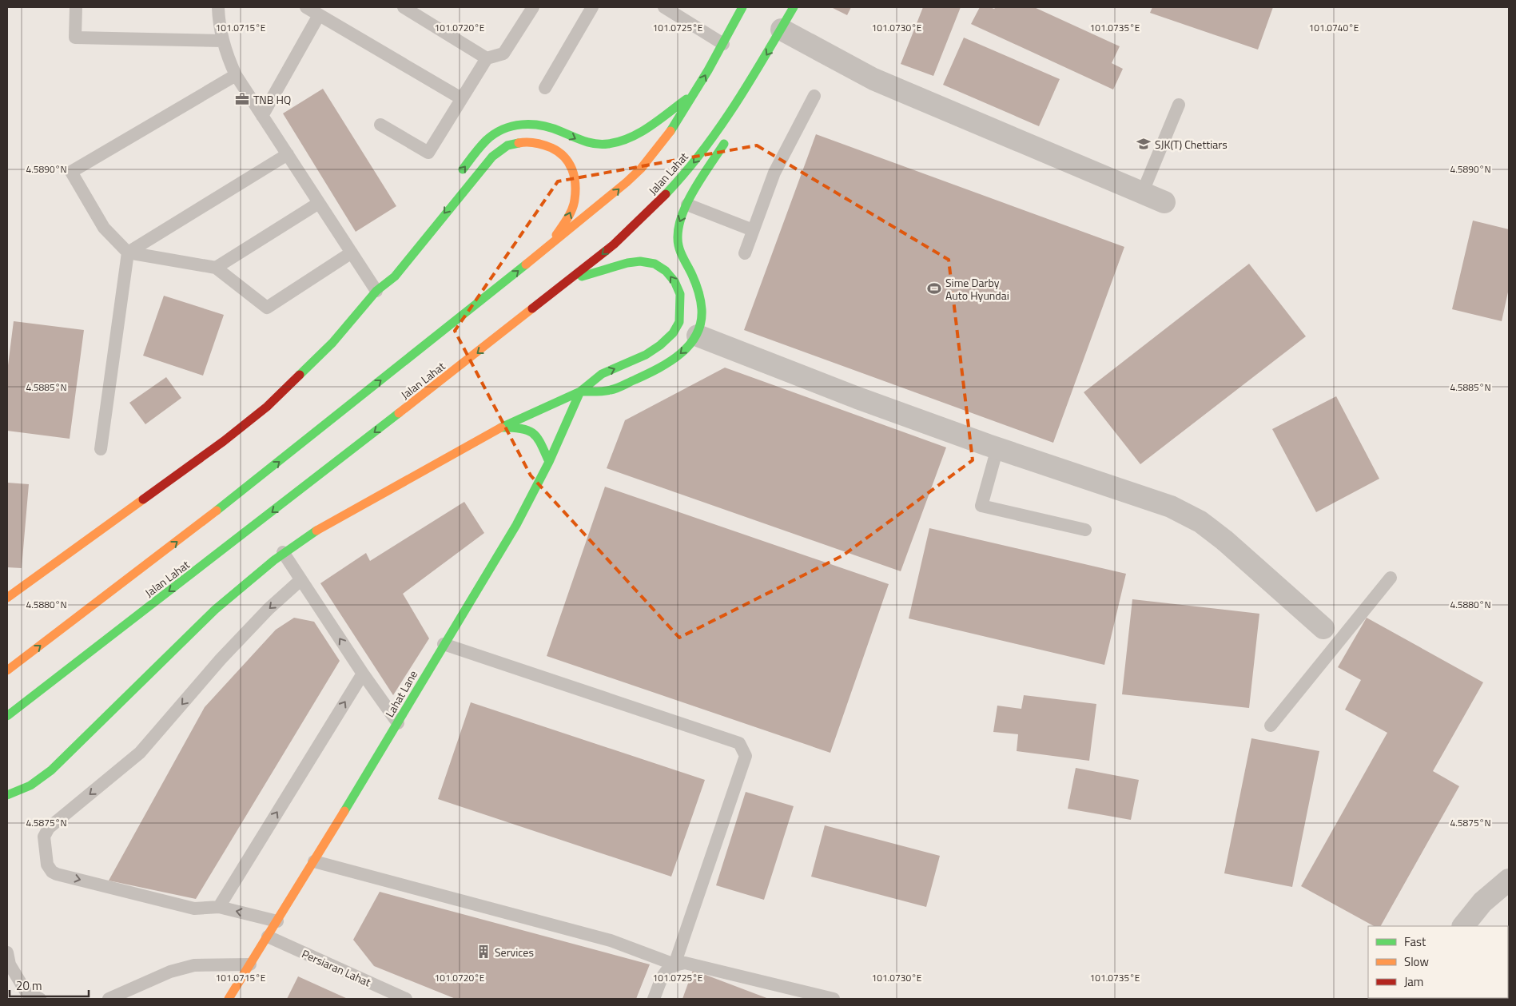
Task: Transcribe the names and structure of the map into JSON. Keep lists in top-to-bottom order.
{
  "streets": {
    "main road": ["Jalan Lahat", "Lahat Lane"],
    "lane": ["Persiaran Lahat"]
  },
  "crossings": [
    ["Lahat Lane", "Persiaran Lahat"]
  ],
  "places": {
    "office": ["TNB HQ"],
    "school or university": ["SJK(T) Chettiars"],
    "sports": ["Sime Darby Auto Hyundai"],
    "building": ["Services"]
  },
  "legend": ["Fast", "Slow", "Jam"],
  "scale_bar": "20 m",
  "coordinates": [
    "101.0715°E",
    "101.0720°E",
    "101.0725°E",
    "101.0730°E",
    "101.0735°E",
    "101.0740°E",
    "4.5890°N",
    "4.5885°N",
    "4.5880°N",
    "4.5875°N"
  ]
}
